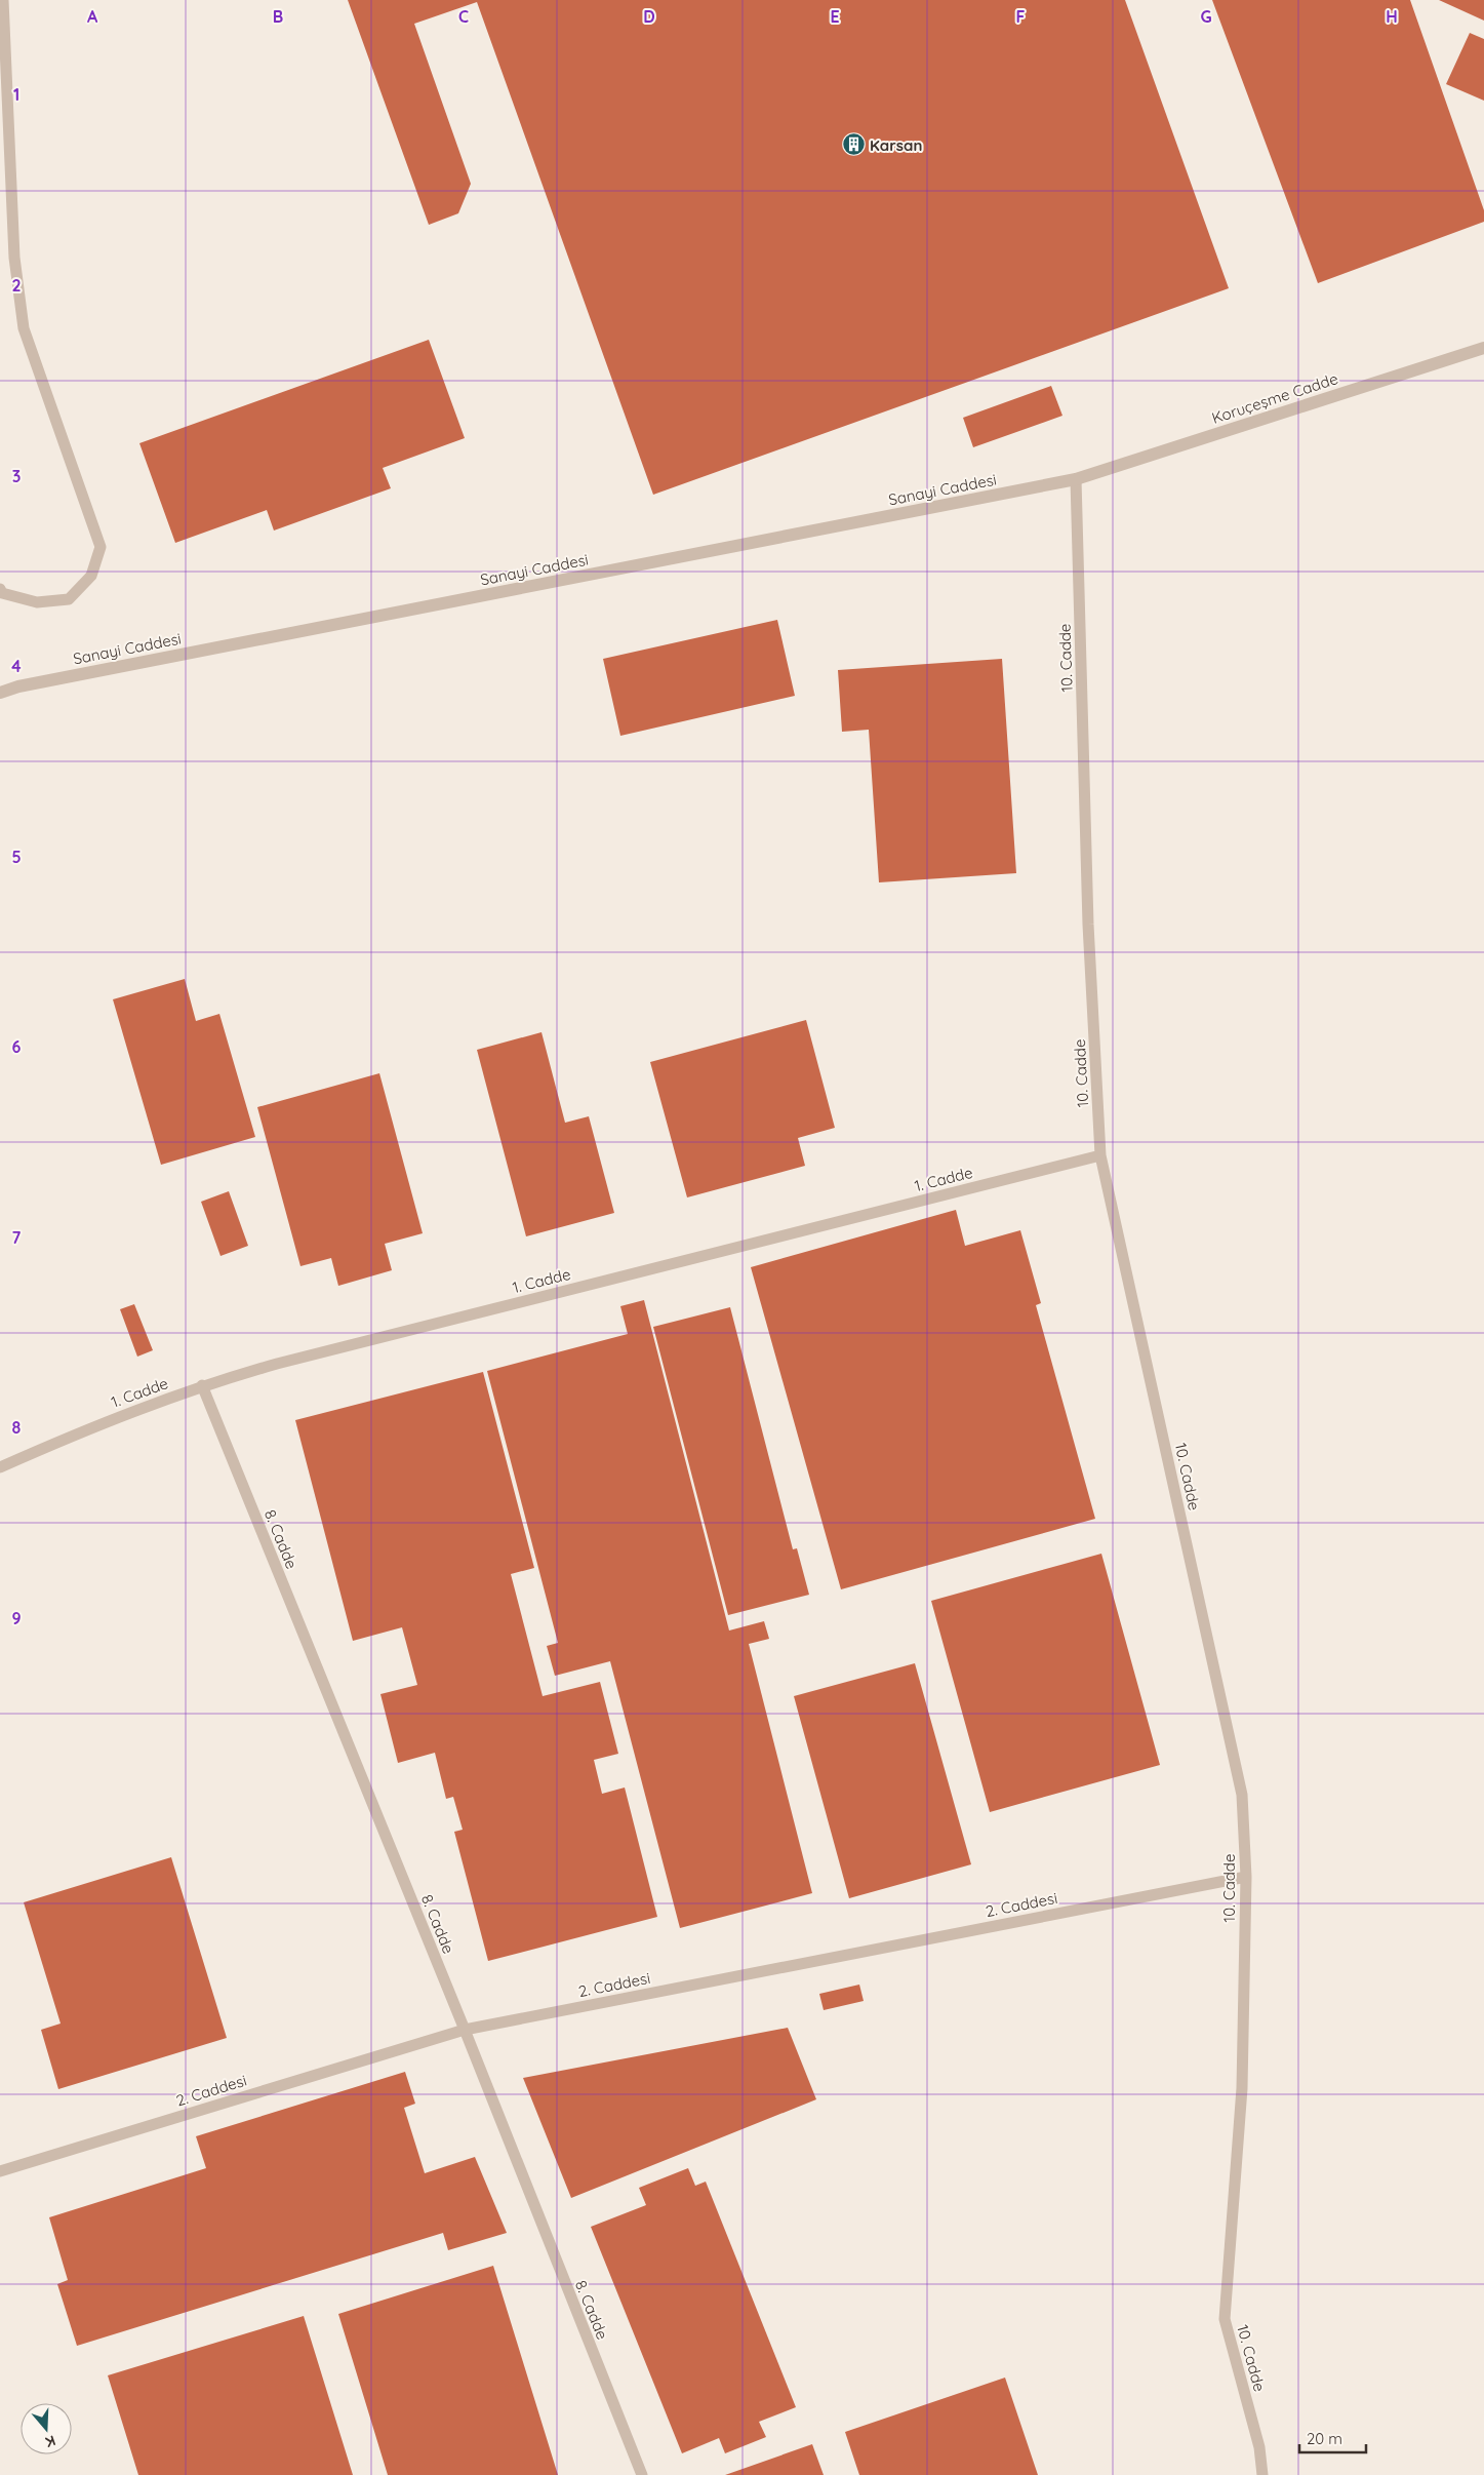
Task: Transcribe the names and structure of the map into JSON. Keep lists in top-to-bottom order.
{
  "streets": {
    "street": ["Koruçeşme Cadde", "Sanayi Caddesi"],
    "lane": [
      "10. Cadde",
      "1. Cadde",
      "8. Cadde",
      "2. Caddesi"
    ]
  },
  "crossings": [
    ["Koruçeşme Cadde", "Sanayi Caddesi"],
    ["Koruçeşme Cadde", "10. Cadde"],
    ["Sanayi Caddesi", "10. Cadde"],
    ["10. Cadde", "1. Cadde"],
    ["10. Cadde", "2. Caddesi"],
    ["1. Cadde", "8. Cadde"],
    ["8. Cadde", "2. Caddesi"]
  ],
  "places": {
    "building": ["Karsan"]
  },
  "scale_bar": "20 m",
  "north": "bottom",
  "grid": {
    "columns": [
      "A",
      "B",
      "C",
      "D",
      "E",
      "F",
      "G",
      "H"
    ],
    "rows": [
      "1",
      "2",
      "3",
      "4",
      "5",
      "6",
      "7",
      "8",
      "9"
    ]
  }
}
